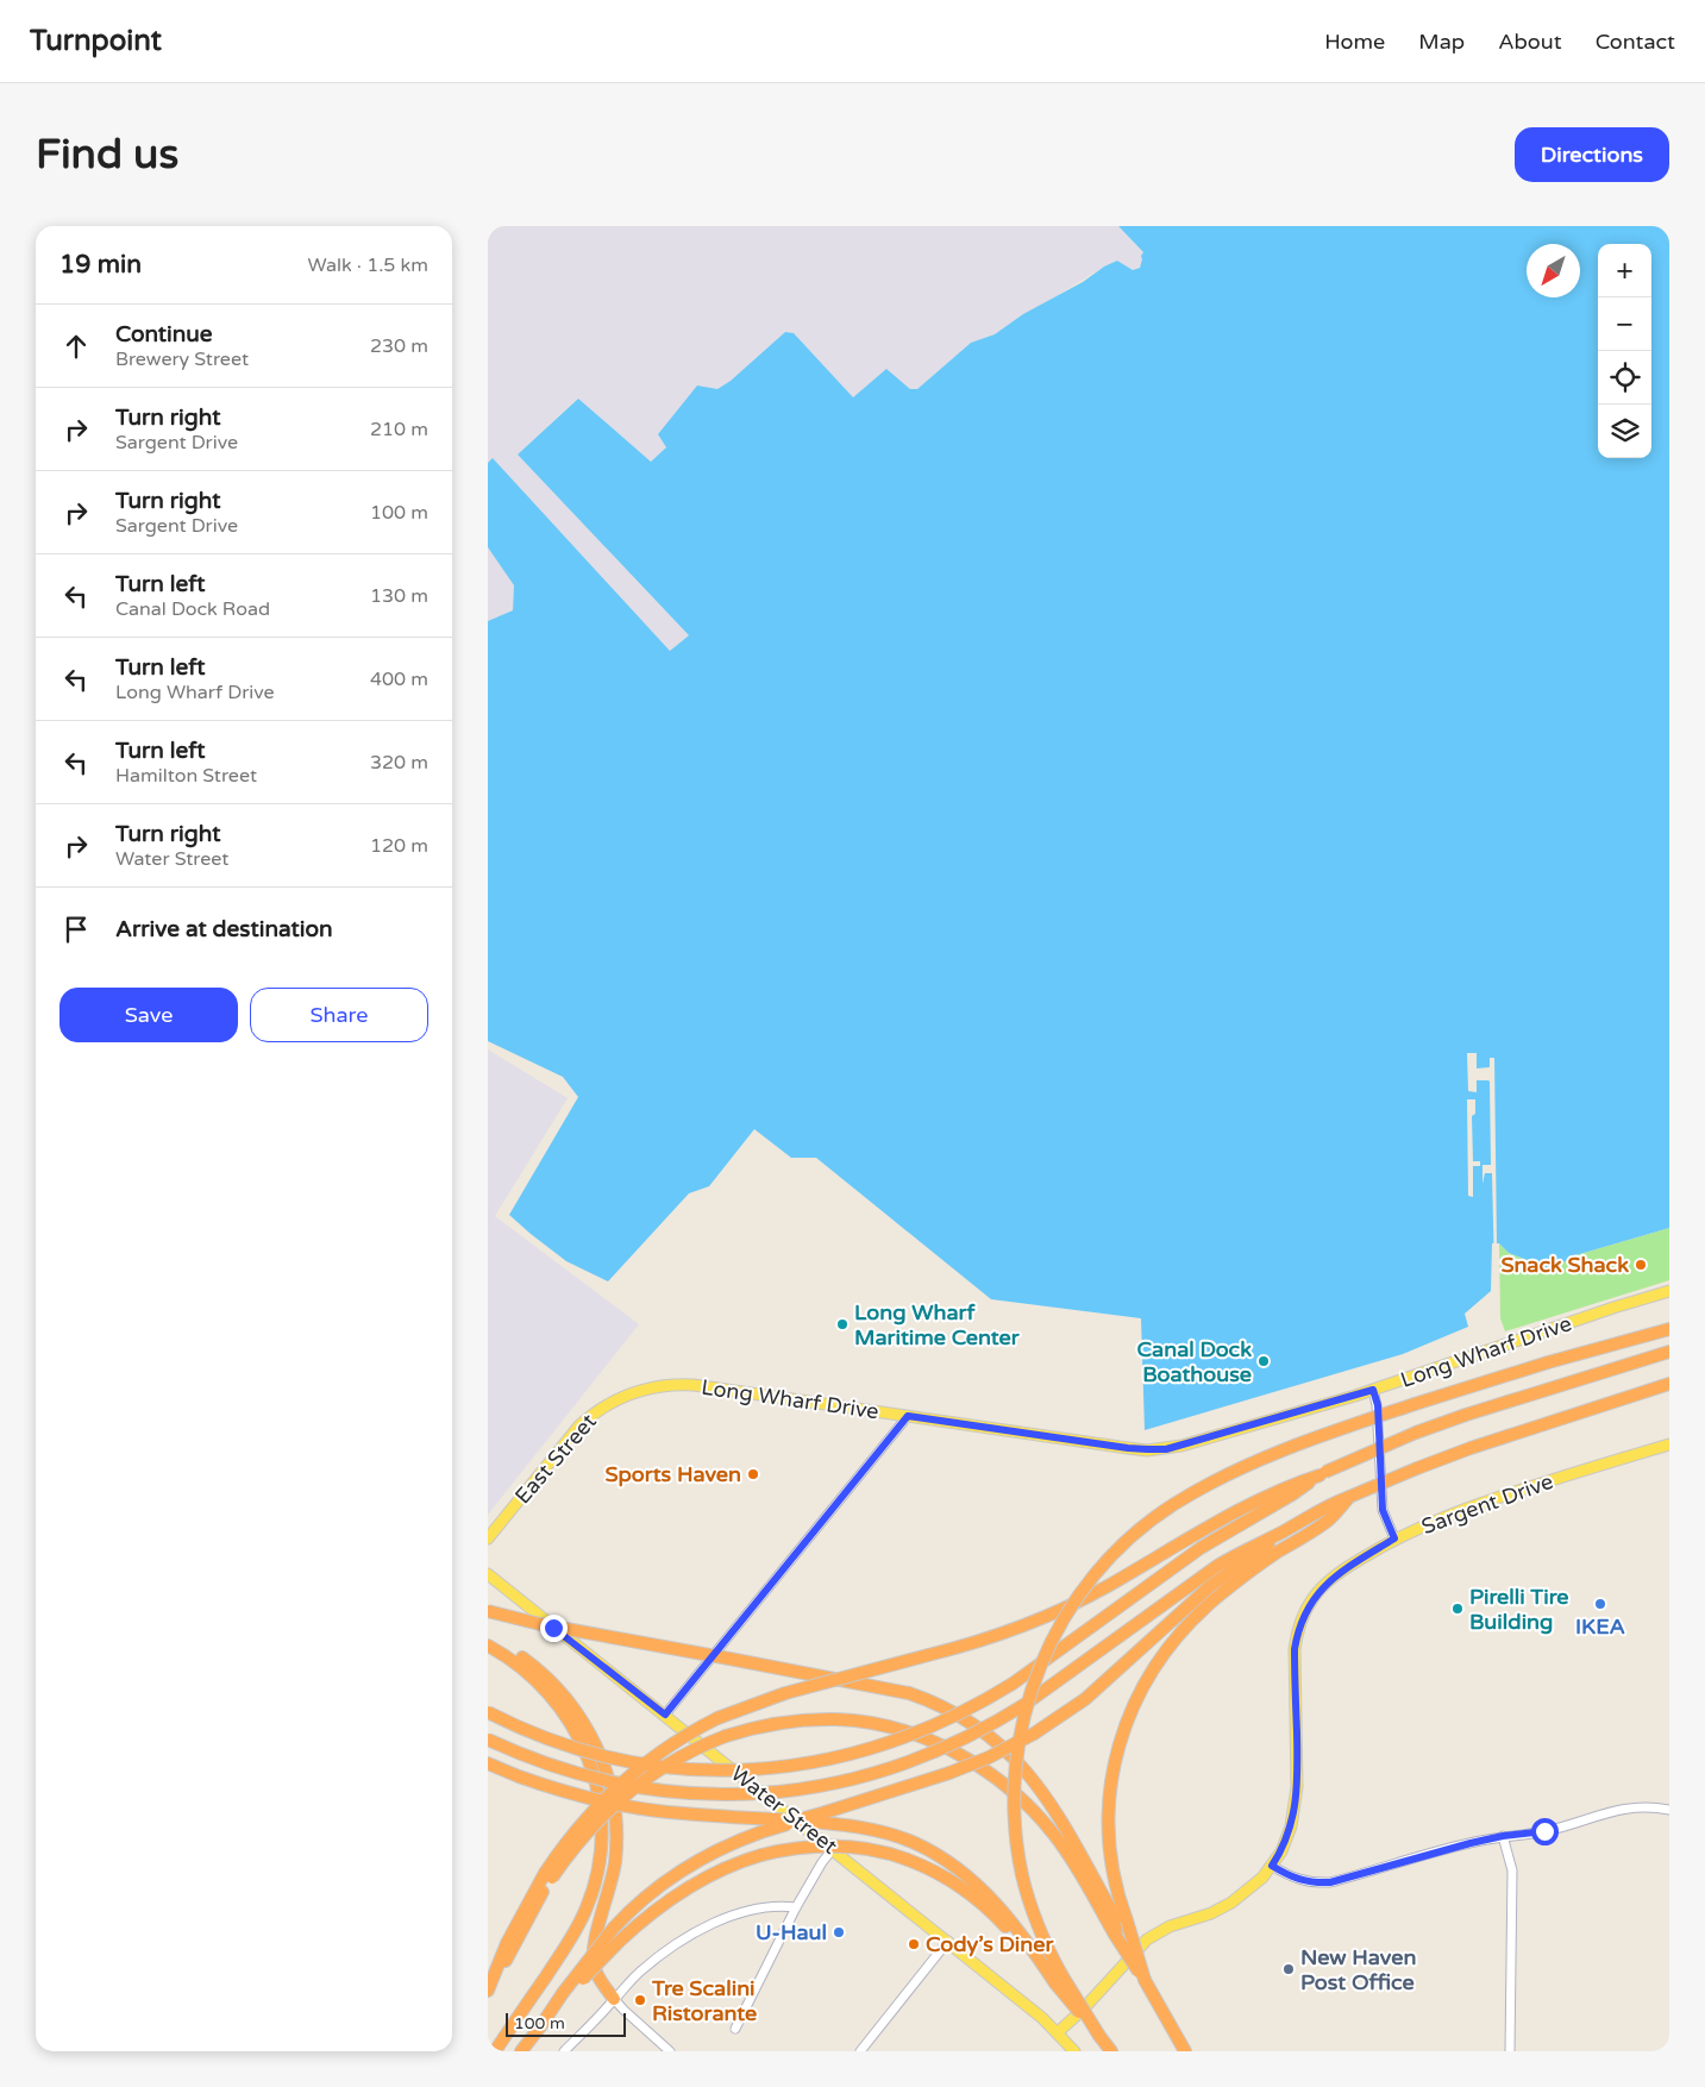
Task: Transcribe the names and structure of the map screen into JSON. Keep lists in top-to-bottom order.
{
  "streets": {
    "main road": [
      "Long Wharf Drive",
      "East Street",
      "Sargent Drive",
      "Water Street"
    ]
  },
  "crossings": [
    ["Long Wharf Drive", "East Street"],
    ["Sargent Drive", "Water Street"]
  ],
  "places": [
    "Snack Shack",
    "Long Wharf Maritime Center",
    "Canal Dock Boathouse",
    "Sports Haven",
    "IKEA",
    "Pirelli Tire Building",
    "U-Haul",
    "Cody’s Diner",
    "New Haven Post Office",
    "Tre Scalini Ristorante"
  ],
  "scale_bar": "100 m",
  "north": "bottom left",
  "page": {
    "header": "Turnpoint",
    "nav": [
      "Home",
      "Map",
      "About",
      "Contact"
    ],
    "buttons": [
      "Directions",
      ["Save", "Share"]
    ],
    "title": "Find us",
    "heading": ["19 min", "Walk · 1.5 km"],
    "map_buttons": ["+", "−"],
    "list": [
      ["Continue", "Brewery Street", "230 m"],
      ["Turn right", "Sargent Drive", "210 m"],
      ["Turn right", "Sargent Drive", "100 m"],
      ["Turn left", "Canal Dock Road", "130 m"],
      ["Turn left", "Long Wharf Drive", "400 m"],
      ["Turn left", "Hamilton Street", "320 m"],
      ["Turn right", "Water Street", "120 m"],
      "Arrive at destination"
    ],
    "scale": "100 m"
  }
}
